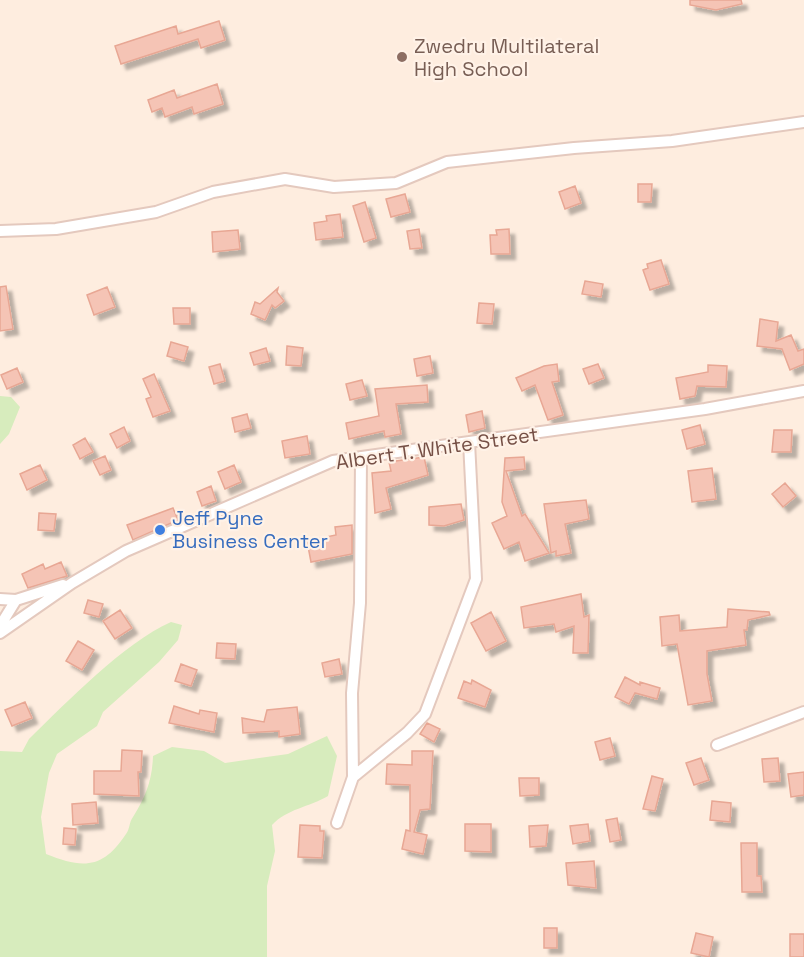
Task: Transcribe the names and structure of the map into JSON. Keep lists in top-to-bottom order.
{
  "streets": {
    "street": ["Albert T. White Street"]
  },
  "places": ["Zwedru Multilateral High School", "Jeff Pyne Business Center"]
}
